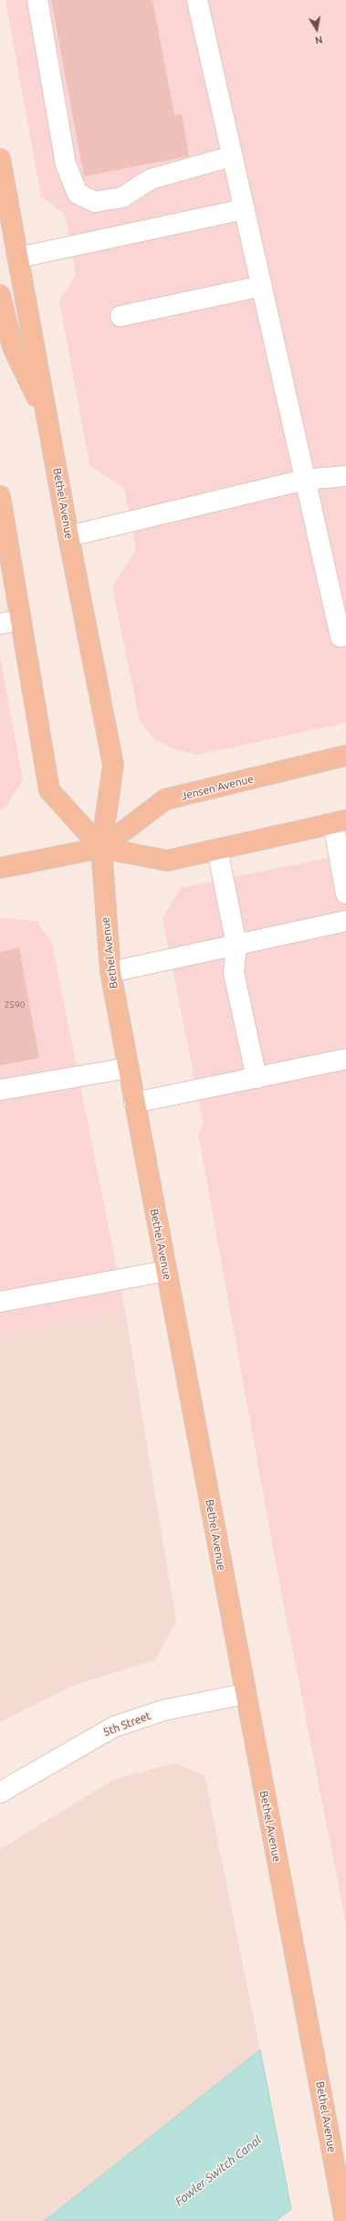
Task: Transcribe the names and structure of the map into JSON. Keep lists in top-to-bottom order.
{
  "streets": {
    "main road": ["Bethel Avenue", "Jensen Avenue"],
    "street": ["5th Street"]
  },
  "crossings": [
    ["Bethel Avenue", "Jensen Avenue"],
    ["Bethel Avenue", "5th Street"]
  ],
  "water": ["Fowler Switch Canal"],
  "house_numbers": ["2590"],
  "north": "bottom"
}
